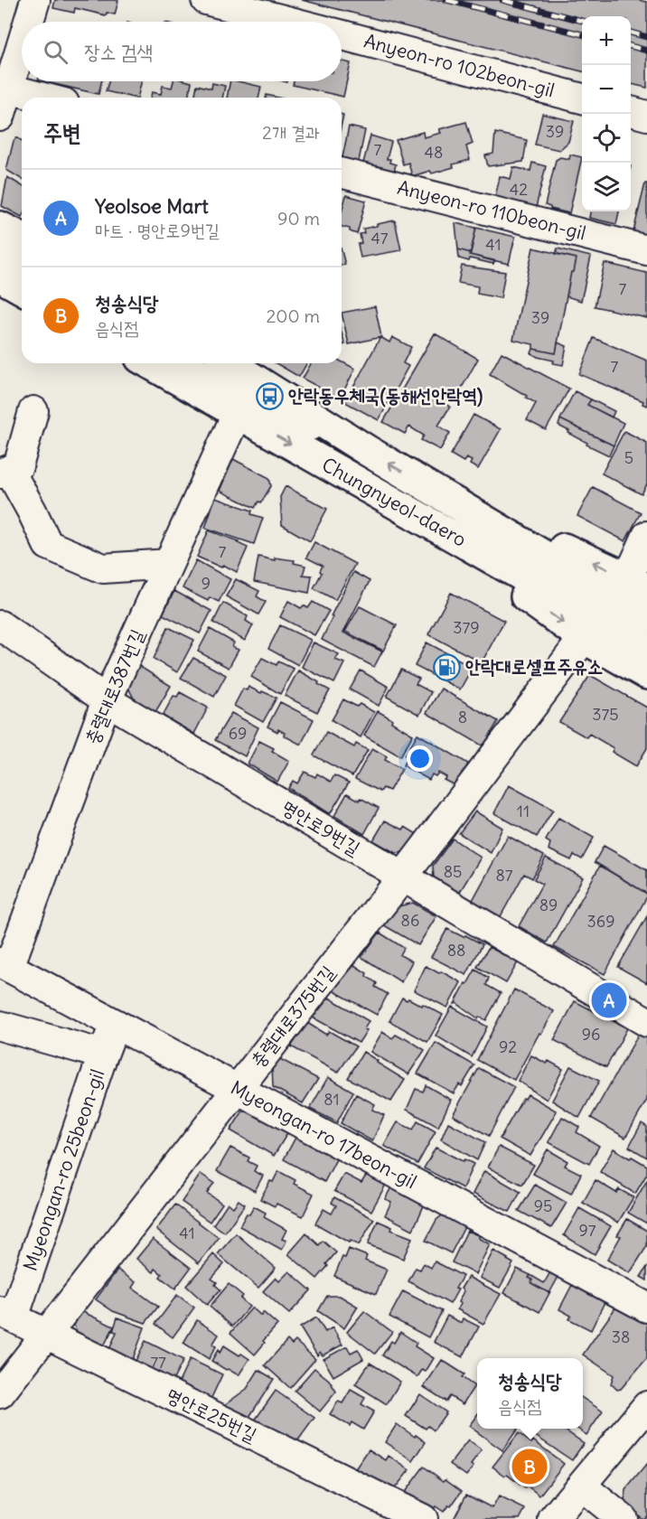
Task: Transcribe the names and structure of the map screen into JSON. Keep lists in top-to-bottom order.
{
  "streets": {
    "main road": ["Chungnyeol-daero"],
    "street": [
      "Anyeon-ro 102beon-gil",
      "Anyeon-ro 110beon-gil",
      "충렬대로387번길",
      "명안로9번길",
      "충렬대로375번길",
      "Myeongan-ro 17beon-gil",
      "Myeongan-ro 25beon-gil",
      "명안로25번길"
    ]
  },
  "crossings": [
    ["Chungnyeol-daero", "충렬대로387번길"],
    ["충렬대로387번길", "명안로9번길"],
    ["충렬대로387번길", "Myeongan-ro 17beon-gil"],
    ["명안로9번길", "충렬대로375번길"],
    ["충렬대로375번길", "Myeongan-ro 17beon-gil"],
    ["충렬대로375번길", "명안로25번길"],
    ["Myeongan-ro 17beon-gil", "Myeongan-ro 25beon-gil"],
    ["Myeongan-ro 25beon-gil", "명안로25번길"]
  ],
  "places": {
    "bus stop": ["안락동우체국(동해선안락역)"],
    "fuel station": ["안락대로셀프주유소"]
  },
  "house_numbers": [
    "39",
    "7",
    "48",
    "42",
    "47",
    "41",
    "7",
    "39",
    "7",
    "5",
    "7",
    "9",
    "379",
    "375",
    "8",
    "69",
    "11",
    "85",
    "87",
    "89",
    "86",
    "369",
    "88",
    "96",
    "92",
    "81",
    "95",
    "97",
    "41",
    "38",
    "77"
  ],
  "page": {
    "map_buttons": ["+", "−"],
    "search": "장소 검색",
    "heading": ["주변", "2개 결과"],
    "list": [
      {
        "mark": "A",
        "name": "Yeolsoe Mart",
        "note": "마트 · 명안로9번길",
        "value": "90 m"
      },
      {
        "mark": "B",
        "name": "청송식당",
        "note": "음식점",
        "value": "200 m"
      }
    ],
    "pins": ["A", "B"],
    "popup": ["청송식당", "음식점"]
  }
}
